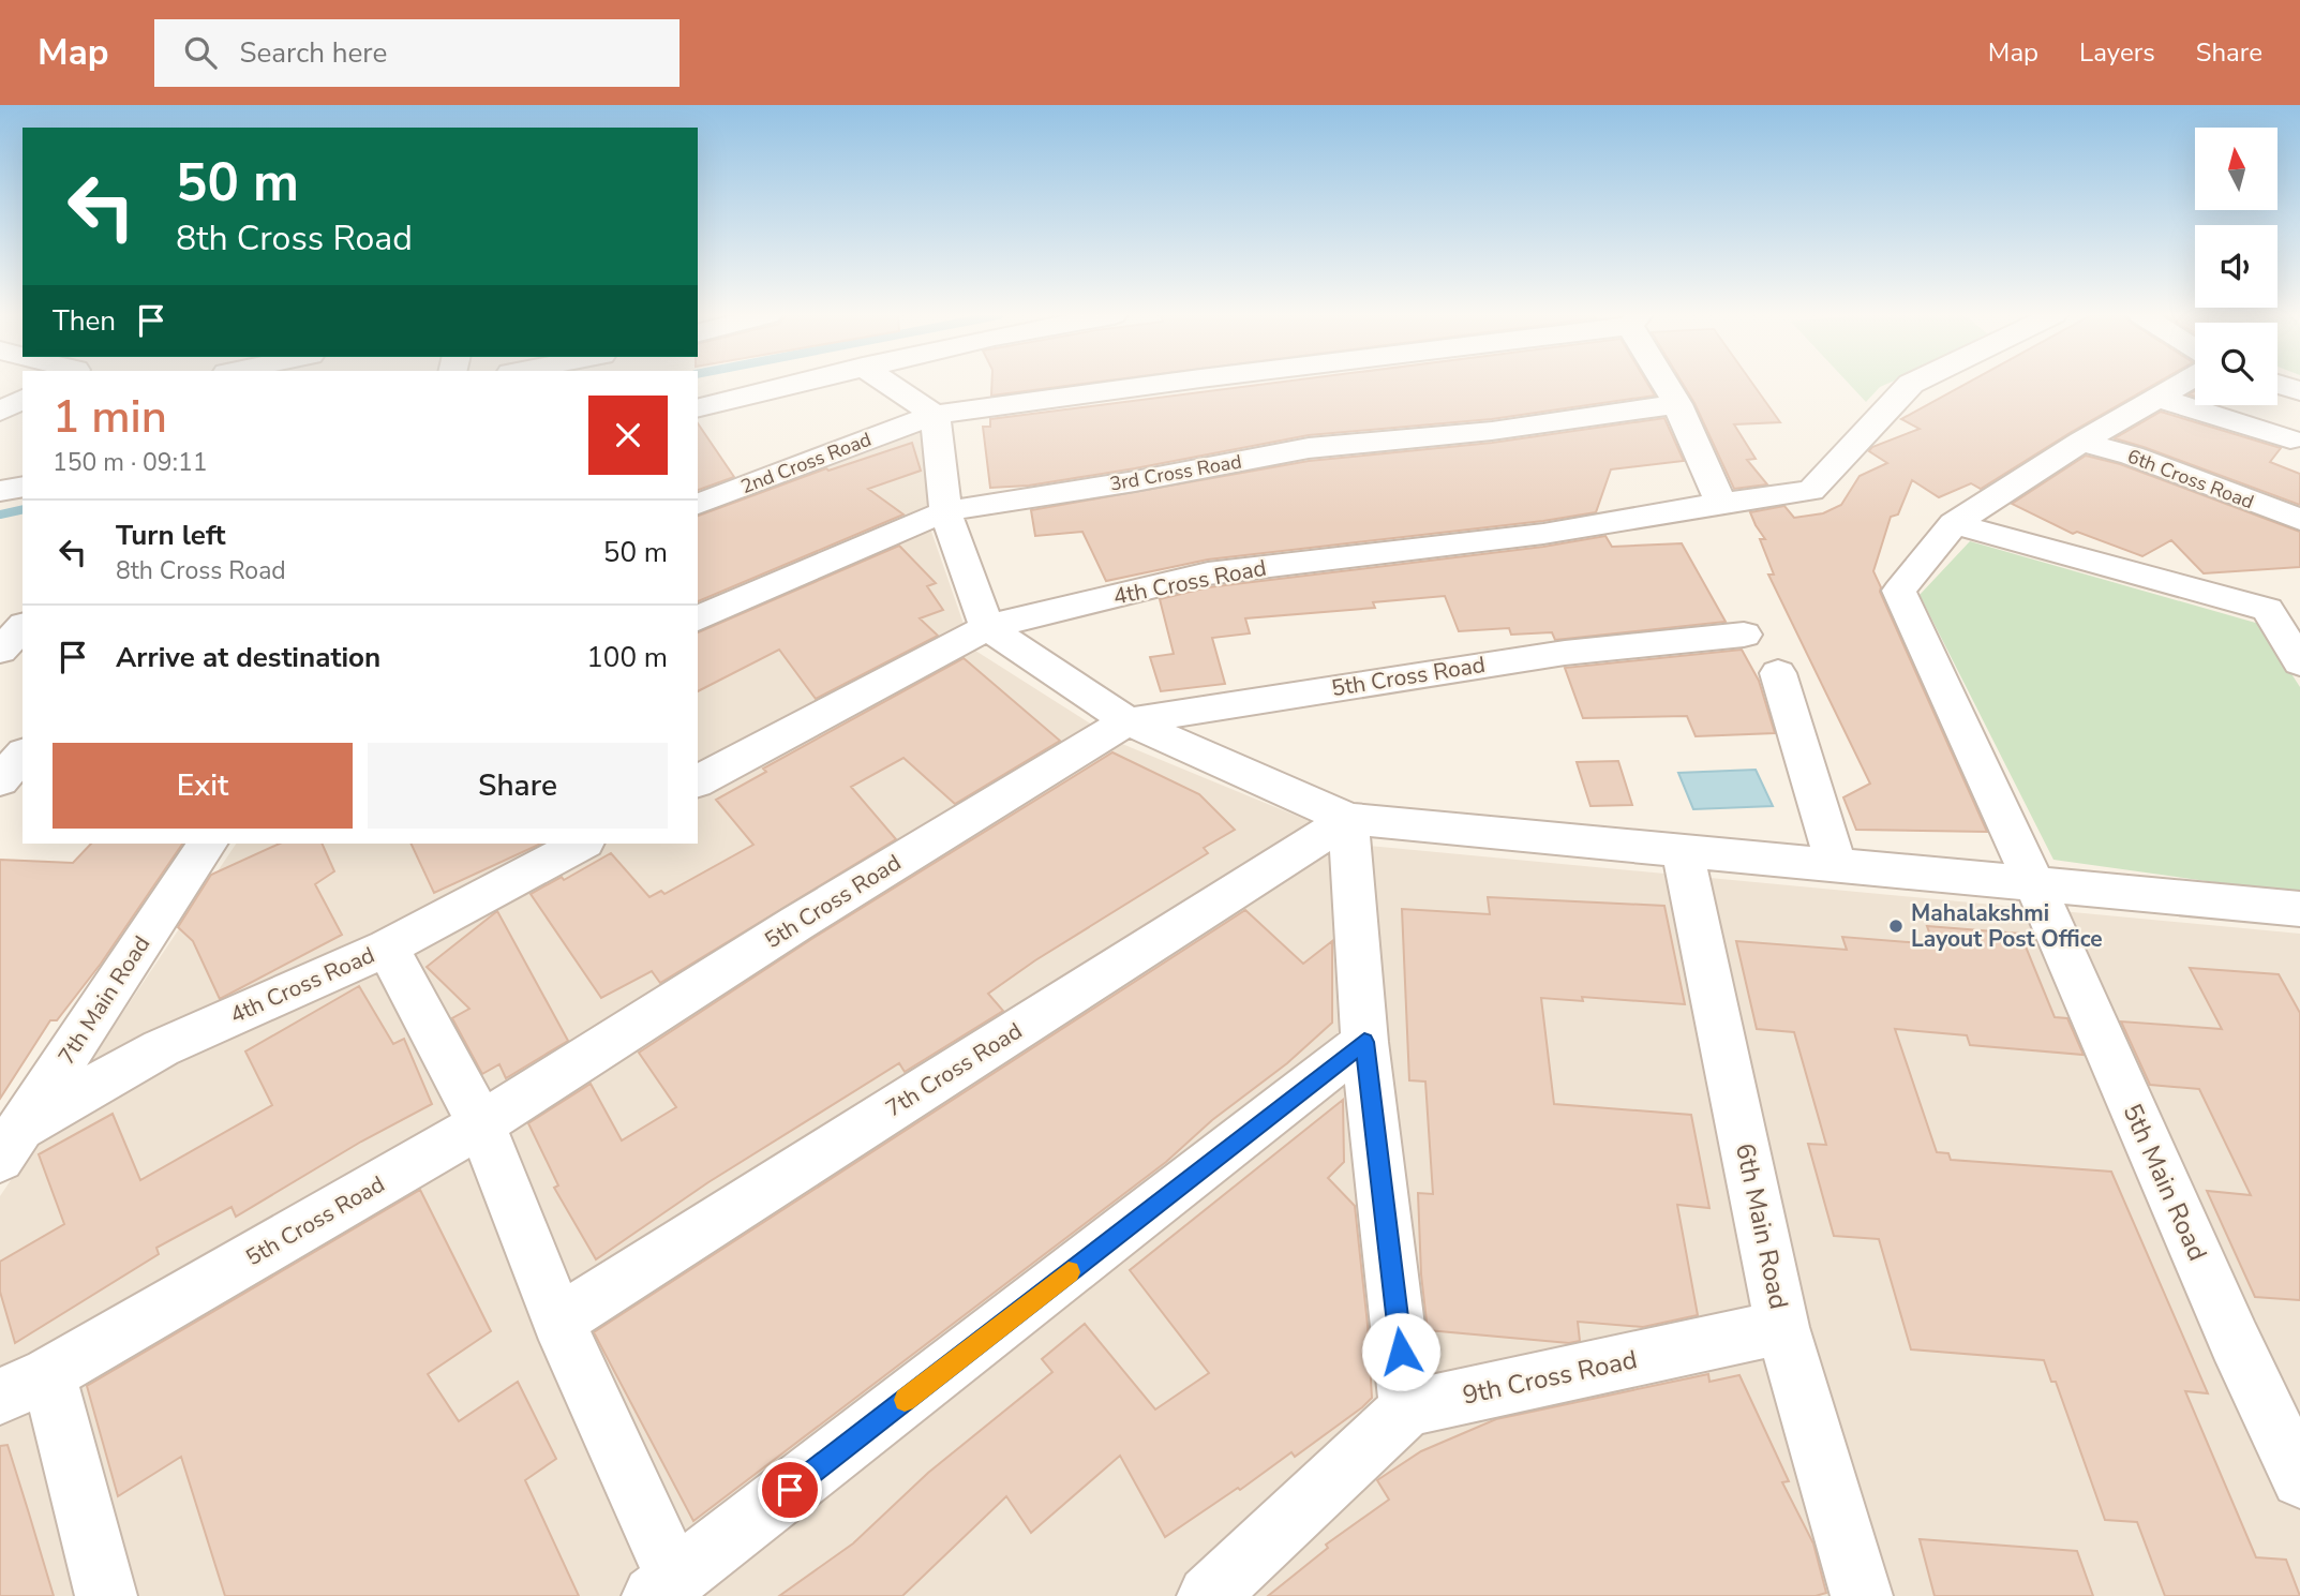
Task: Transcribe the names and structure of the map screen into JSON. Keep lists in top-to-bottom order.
{
  "streets": {
    "street": [
      "2nd Cross Road",
      "3rd Cross Road",
      "6th Cross Road",
      "4th Cross Road",
      "5th Cross Road",
      "7th Main Road",
      "7th Cross Road",
      "5th Main Road",
      "6th Main Road",
      "9th Cross Road"
    ]
  },
  "crossings": [
    ["4th Cross Road", "7th Main Road"],
    ["6th Main Road", "9th Cross Road"]
  ],
  "places": ["Mahalakshmi Layout Post Office"],
  "north": "top",
  "page": {
    "header": "Map",
    "search": "Search here",
    "nav": ["Map", "Layers", "Share"],
    "turn": ["50 m", "8th Cross Road"],
    "then": "Then",
    "heading": ["1 min", "150 m · 09:11"],
    "list": [
      {
        "name": "Turn left",
        "note": "8th Cross Road",
        "value": "50 m"
      },
      {
        "name": "Arrive at destination",
        "value": "100 m"
      }
    ],
    "buttons": ["Exit", "Share"]
  }
}
